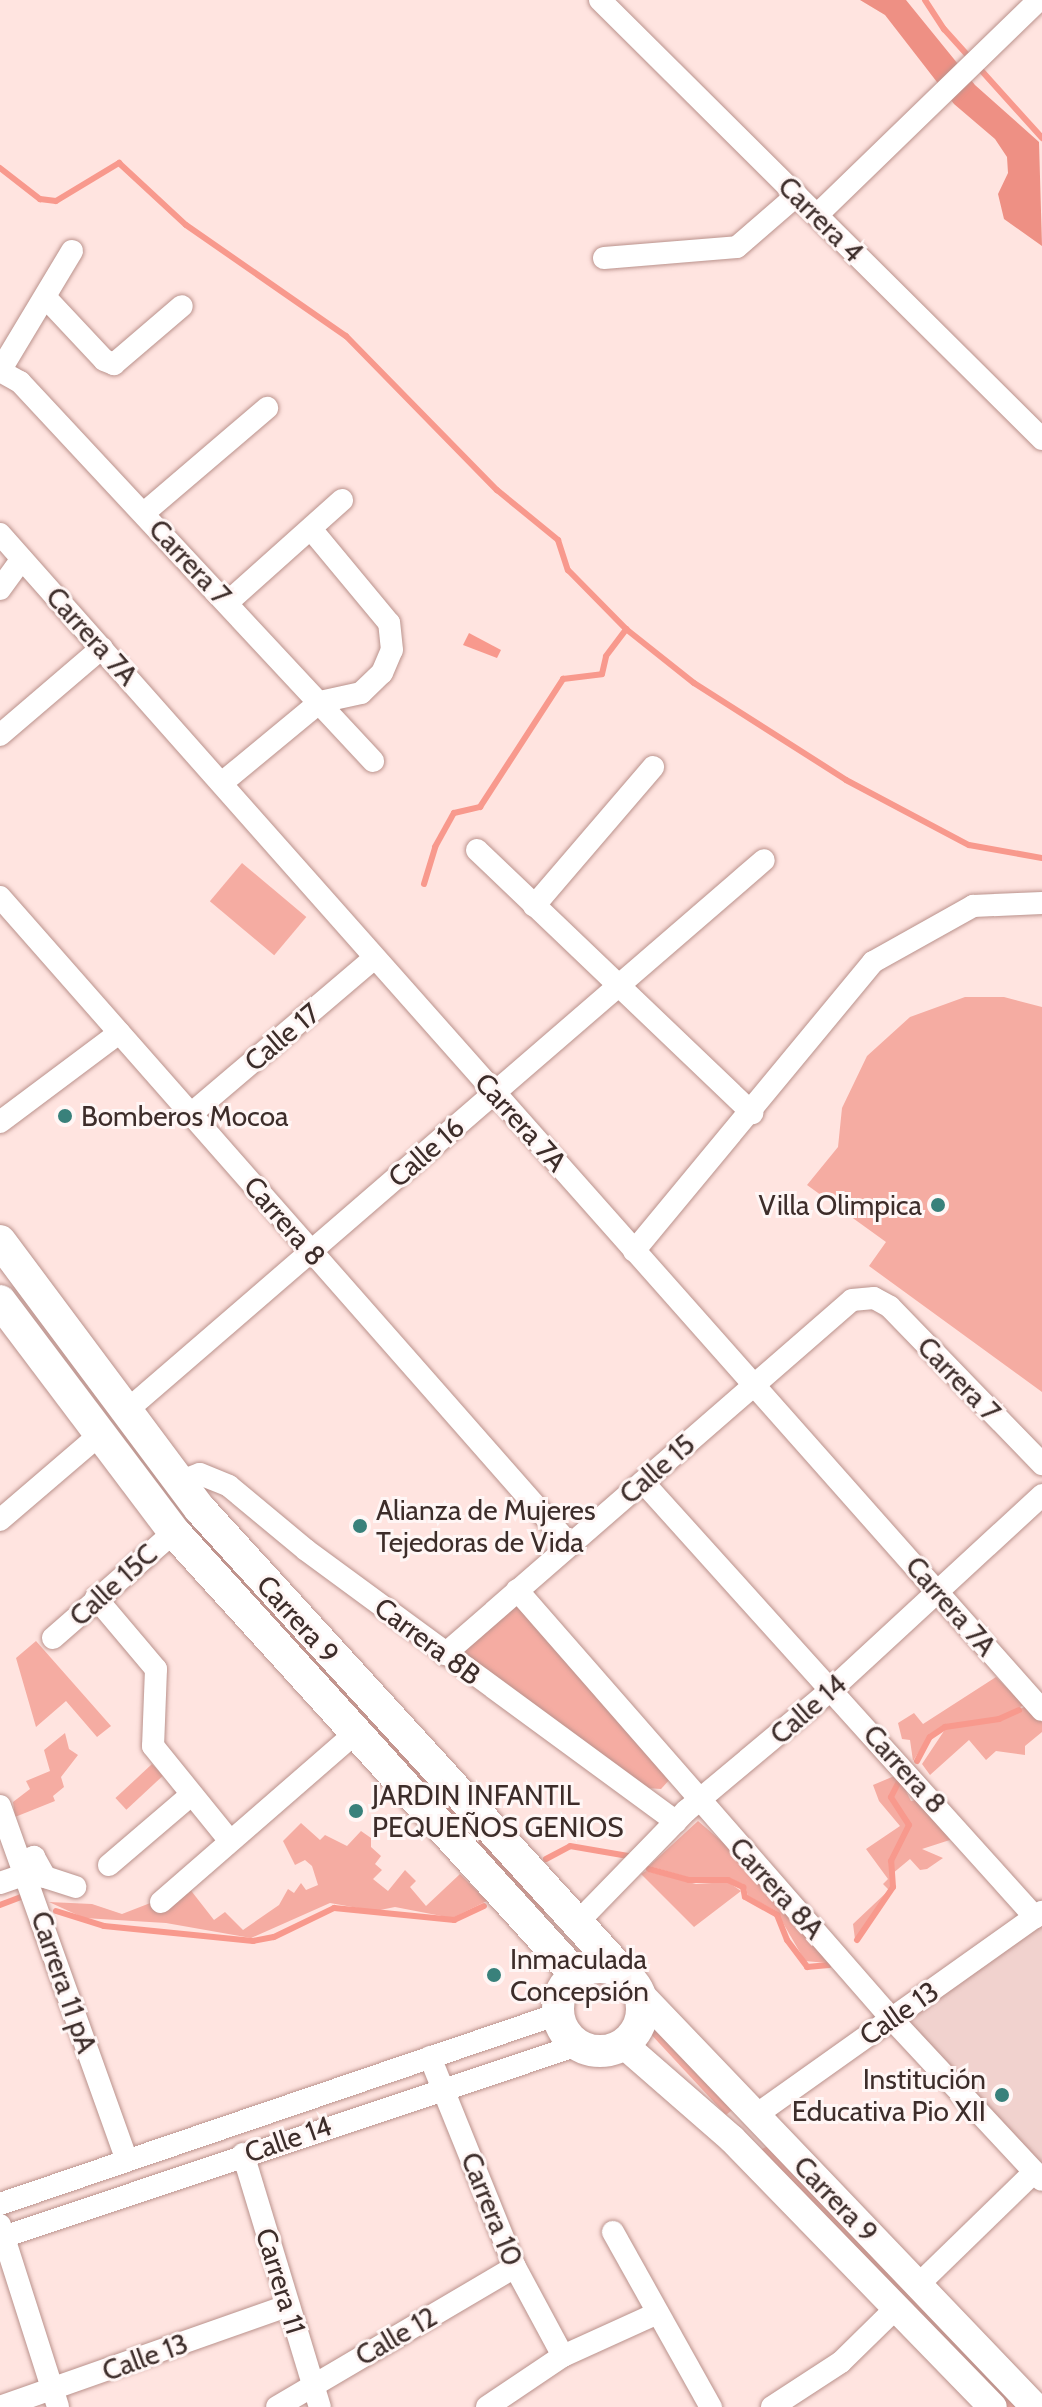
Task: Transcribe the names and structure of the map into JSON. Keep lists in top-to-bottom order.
{
  "streets": {
    "highway": ["Carrera 9"],
    "street": [
      "Carrera 4",
      "Carrera 7",
      "Carrera 7A",
      "Calle 17",
      "Calle 16",
      "Carrera 8",
      "Calle 15",
      "Calle 15C",
      "Carrera 8B",
      "Calle 14",
      "Carrera 8A",
      "Carrera 11 pA",
      "Calle 13",
      "Carrera 10",
      "Carrera 11",
      "Calle 12"
    ]
  },
  "crossings": [
    ["Carrera 7", "Calle 15"],
    ["Carrera 7A", "Calle 17"],
    ["Carrera 7A", "Calle 16"],
    ["Carrera 7A", "Calle 15"],
    ["Carrera 7A", "Calle 14"],
    ["Calle 17", "Carrera 8"],
    ["Calle 16", "Carrera 8"],
    ["Calle 16", "Carrera 9"],
    ["Carrera 8", "Calle 15"],
    ["Carrera 8", "Calle 14"],
    ["Carrera 8", "Calle 13"],
    ["Calle 15", "Carrera 8B"],
    ["Calle 15", "Carrera 8A"],
    ["Calle 15C", "Carrera 9"],
    ["Carrera 9", "Carrera 8B"],
    ["Carrera 9", "Calle 14"],
    ["Carrera 9", "Calle 13"],
    ["Carrera 8B", "Calle 14"],
    ["Calle 14", "Carrera 8A"],
    ["Calle 14", "Carrera 11 pA"],
    ["Calle 14", "Carrera 10"],
    ["Calle 14", "Carrera 11"],
    ["Carrera 8A", "Calle 13"],
    ["Calle 13", "Carrera 11"],
    ["Carrera 10", "Calle 12"],
    ["Carrera 11", "Calle 12"]
  ],
  "places": [
    "Bomberos Mocoa",
    "Villa Olimpica",
    "Alianza de Mujeres Tejedoras de Vida",
    "JARDIN INFANTIL PEQUEÑOS GENIOS",
    "Inmaculada Concepsión",
    "Institución Educativa Pio XII"
  ]
}
